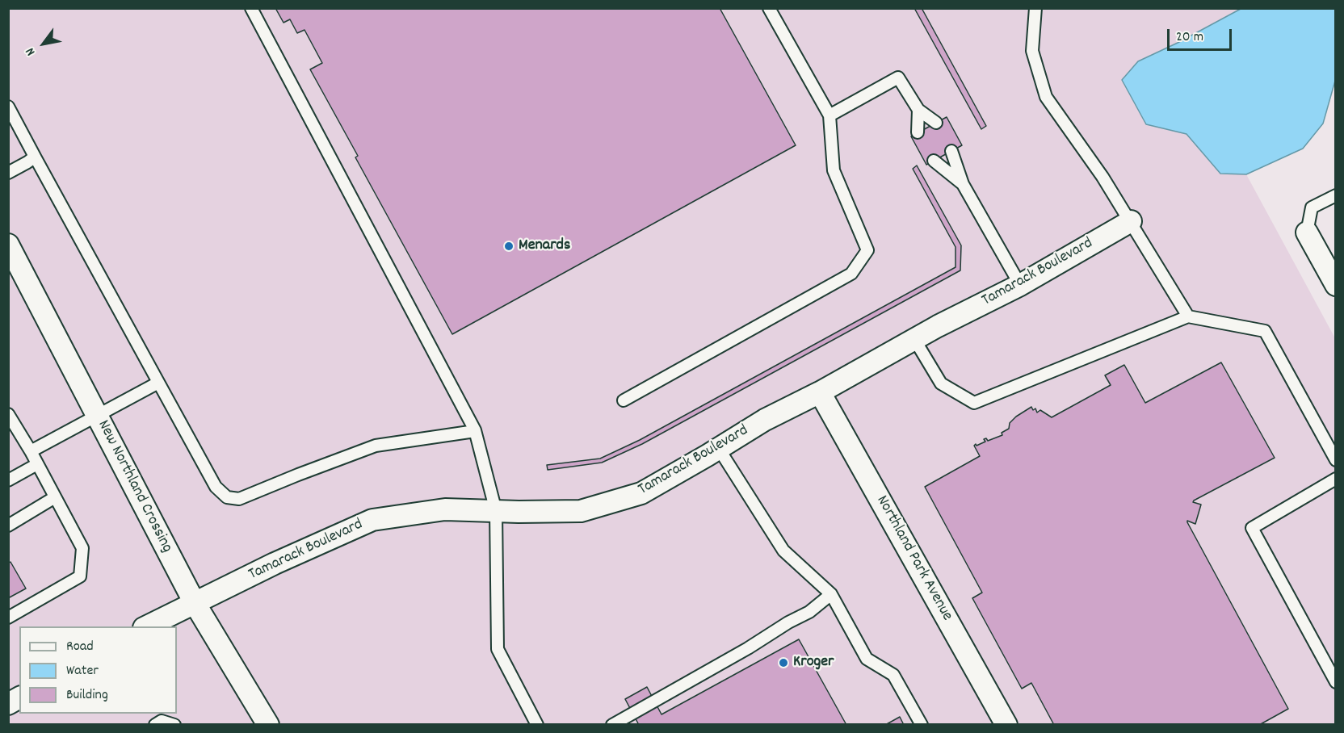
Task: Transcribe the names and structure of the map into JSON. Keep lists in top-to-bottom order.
{
  "streets": {
    "street": ["Tamarack Boulevard", "New Northland Crossing", "Northland Park Avenue"]
  },
  "crossings": [
    ["Tamarack Boulevard", "New Northland Crossing"],
    ["Tamarack Boulevard", "Northland Park Avenue"]
  ],
  "places": ["Menards", "Kroger"],
  "legend": ["Road", "Water", "Building"],
  "scale_bar": "20 m",
  "north": "bottom left"
}
